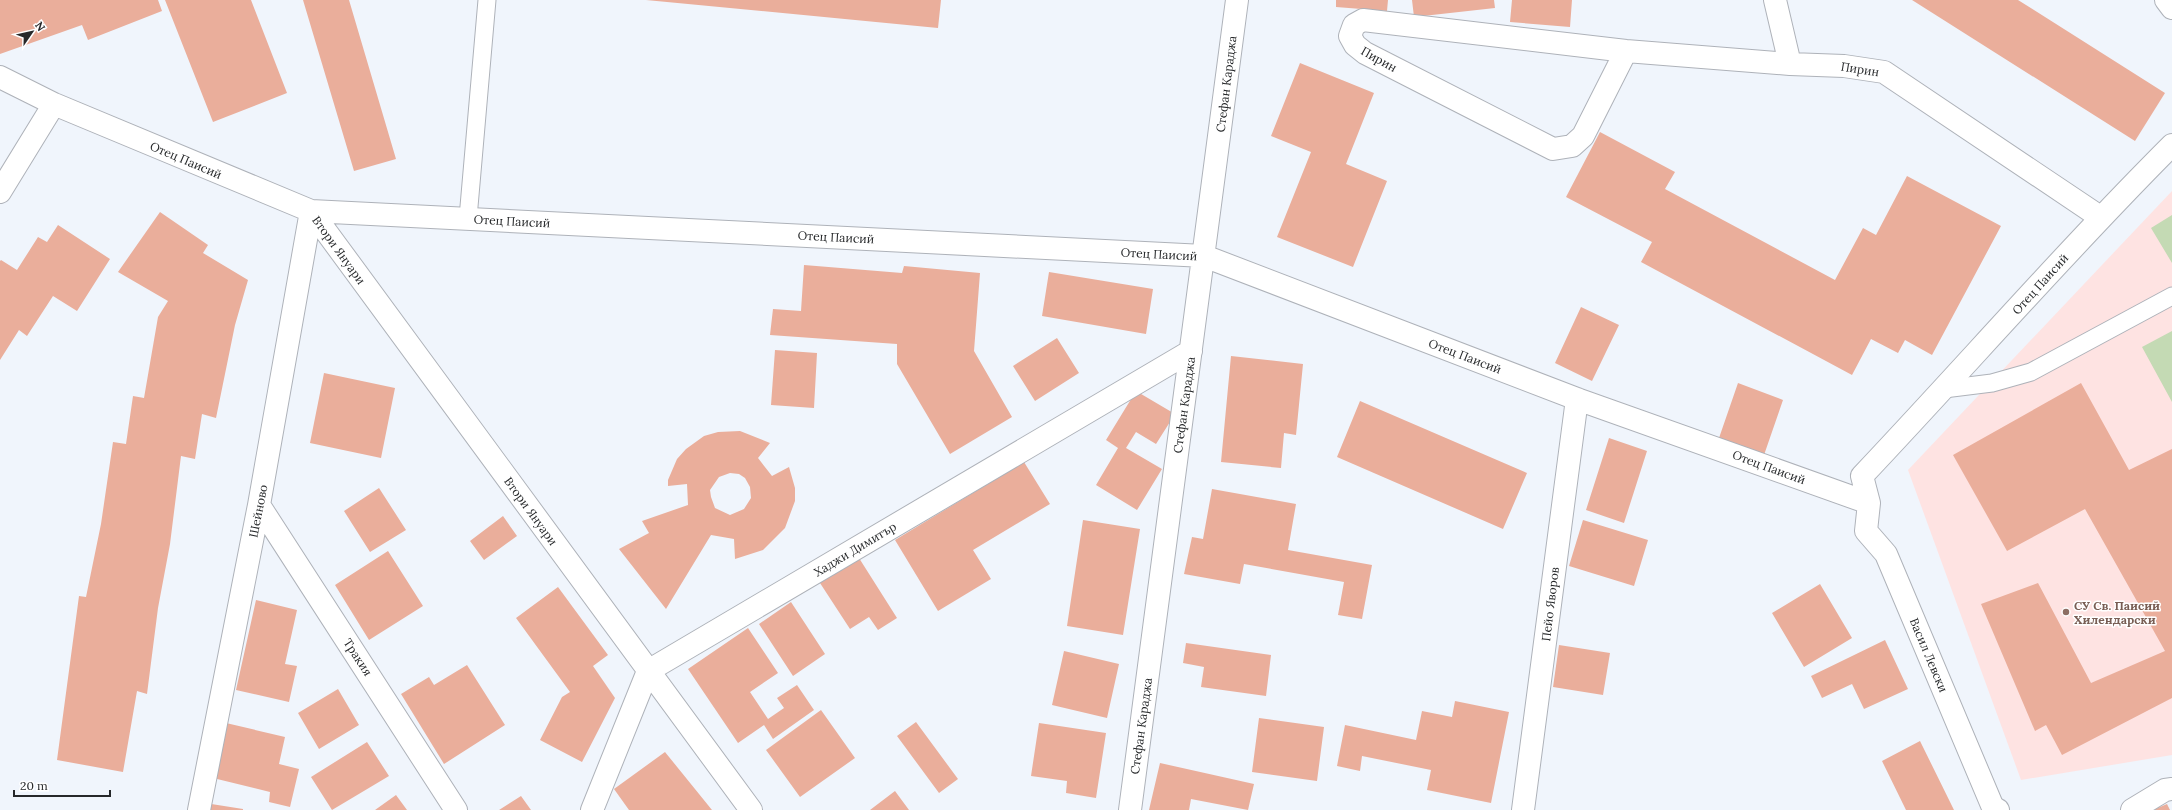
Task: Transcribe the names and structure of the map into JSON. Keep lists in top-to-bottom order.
{
  "streets": {
    "street": [
      "Пирин",
      "Стефан Караджа",
      "Отец Паисий",
      "Втори Януари",
      "Шейново",
      "Хаджи Димитър",
      "Пейо Яворов",
      "Васил Левски",
      "Тракия"
    ]
  },
  "crossings": [
    ["Пирин", "Отец Паисий"],
    ["Стефан Караджа", "Отец Паисий"],
    ["Стефан Караджа", "Хаджи Димитър"],
    ["Отец Паисий", "Втори Януари"],
    ["Отец Паисий", "Шейново"],
    ["Отец Паисий", "Пейо Яворов"],
    ["Отец Паисий", "Васил Левски"],
    ["Втори Януари", "Шейново"],
    ["Втори Януари", "Хаджи Димитър"],
    ["Шейново", "Тракия"]
  ],
  "places": ["СУ Св. Паисий Хилендарски"],
  "scale_bar": "20 m",
  "north": "top right"
}
